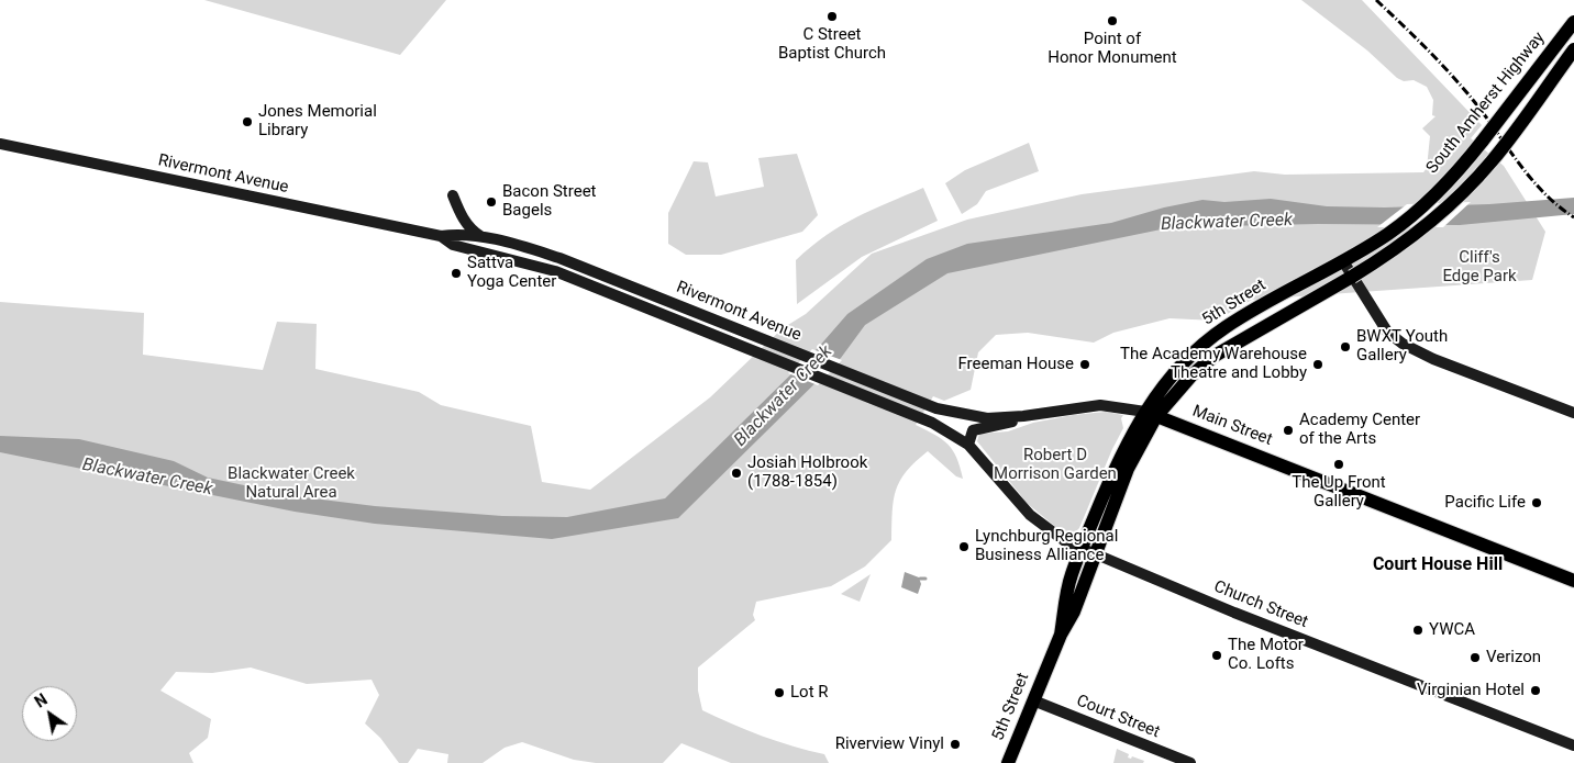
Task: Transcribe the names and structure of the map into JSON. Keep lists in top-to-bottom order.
{
  "streets": {
    "main road": [
      "South Amherst Highway",
      "Rivermont Avenue",
      "5th Street",
      "Main Street",
      "Church Street",
      "Court Street"
    ]
  },
  "crossings": [
    ["South Amherst Highway", "5th Street"],
    ["Rivermont Avenue", "Main Street"],
    ["Rivermont Avenue", "Church Street"],
    ["5th Street", "Main Street"],
    ["5th Street", "Church Street"],
    ["5th Street", "Court Street"]
  ],
  "districts": ["Court House Hill"],
  "water": ["Blackwater Creek"],
  "parks": ["Cliff's Edge Park", "Robert D Morrison Garden", "Blackwater Creek Natural Area"],
  "places": [
    "C Street Baptist Church",
    "Point of Honor Monument",
    "Jones Memorial Library",
    "Bacon Street Bagels",
    "Sattva Yoga Center",
    "BWXT Youth Gallery",
    "Freeman House",
    "The Academy Warehouse Theatre and Lobby",
    "Academy Center of the Arts",
    "The Up Front Gallery",
    "Josiah Holbrook (1788-1854)",
    "Pacific Life",
    "Lynchburg Regional Business Alliance",
    "YWCA",
    "The Motor Co. Lofts",
    "Verizon",
    "Virginian Hotel",
    "Lot R",
    "Riverview Vinyl"
  ],
  "north": "top left"
}
